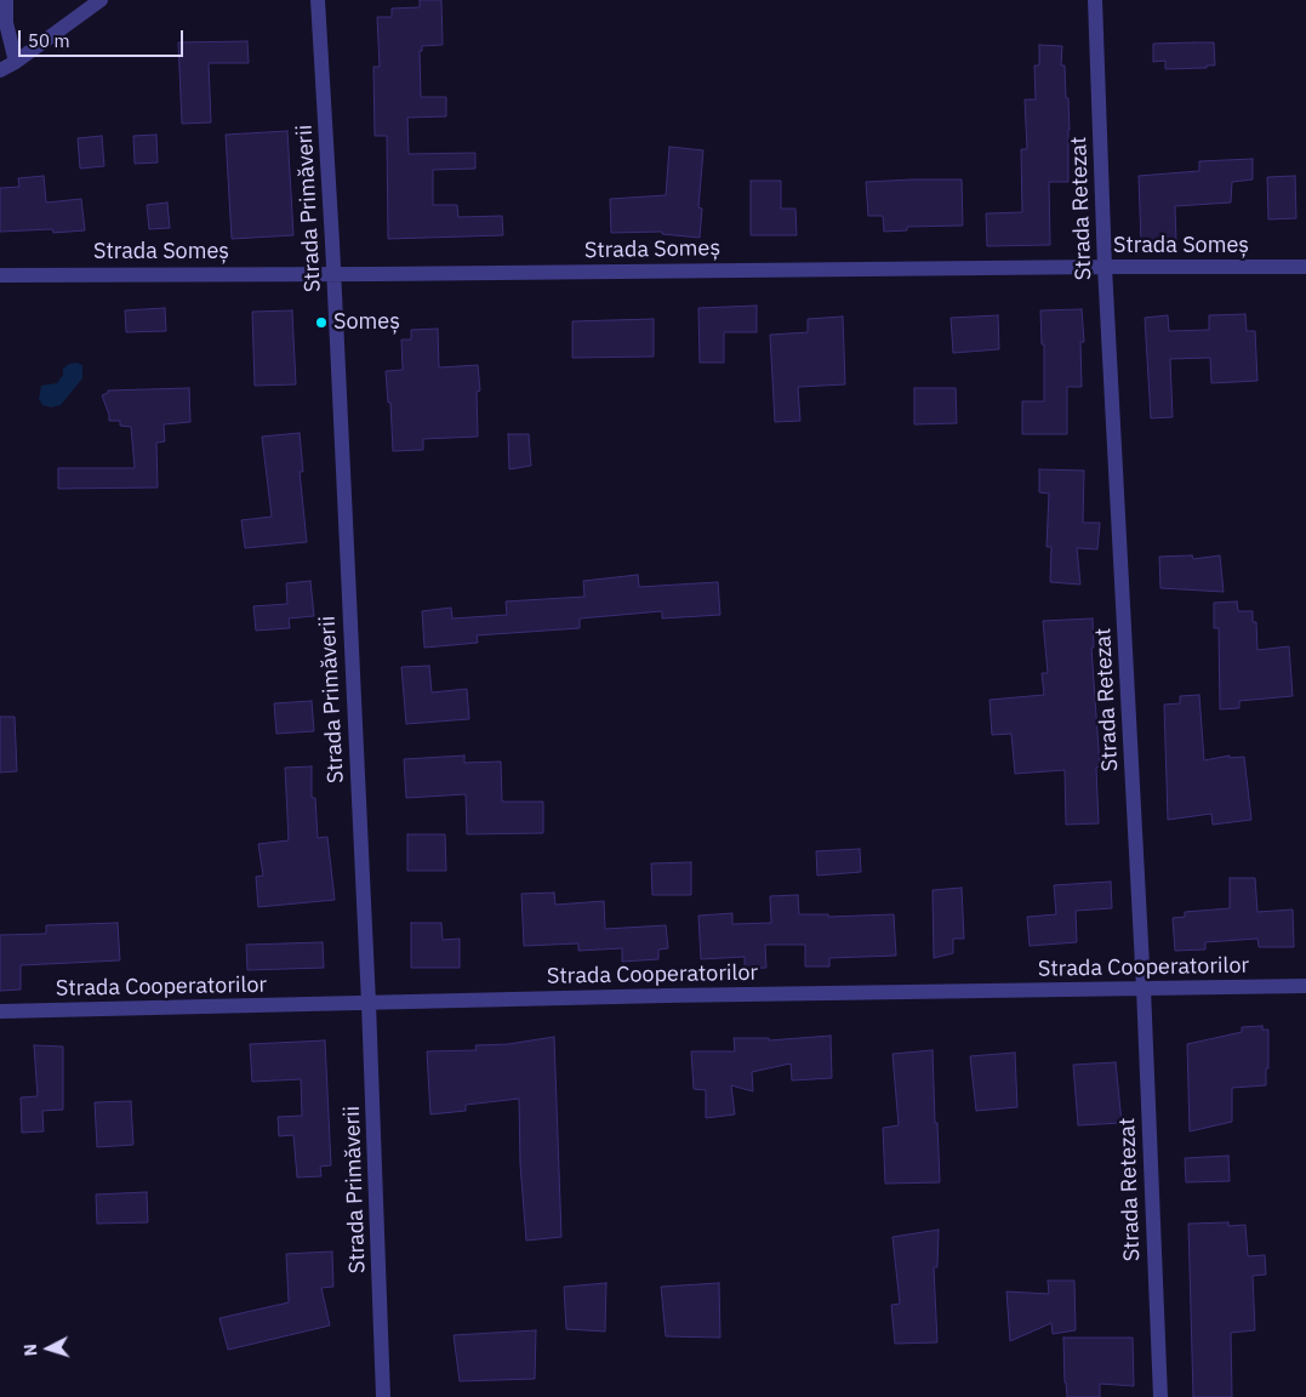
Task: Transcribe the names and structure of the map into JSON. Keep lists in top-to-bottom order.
{
  "streets": {
    "street": [
      "Strada Primăverii",
      "Strada Retezat",
      "Strada Someș",
      "Strada Cooperatorilor"
    ]
  },
  "crossings": [
    ["Strada Primăverii", "Strada Someș"],
    ["Strada Primăverii", "Strada Cooperatorilor"],
    ["Strada Retezat", "Strada Someș"],
    ["Strada Retezat", "Strada Cooperatorilor"]
  ],
  "places": ["Someș"],
  "scale_bar": "50 m",
  "north": "left"
}
